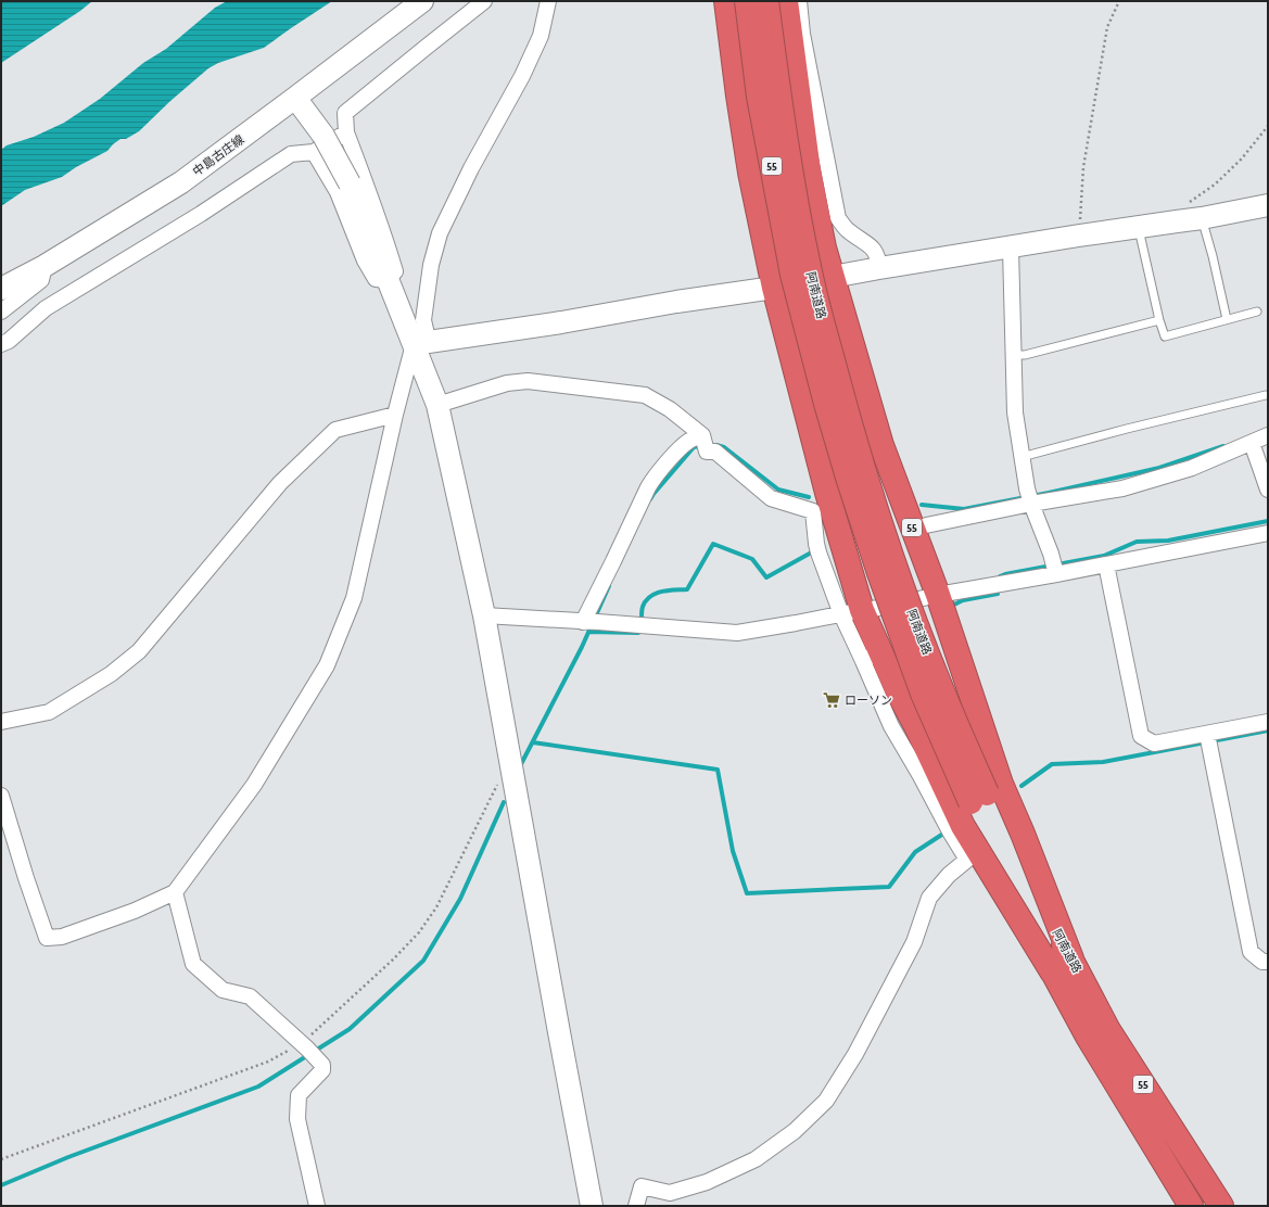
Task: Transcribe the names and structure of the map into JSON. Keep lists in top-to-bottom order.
{
  "streets": {
    "highway": ["55", "阿南道路"],
    "street": ["中島古庄線"]
  },
  "crossings": [
    ["55", "阿南道路"]
  ],
  "places": {
    "supermarket": ["ローソン"]
  }
}
